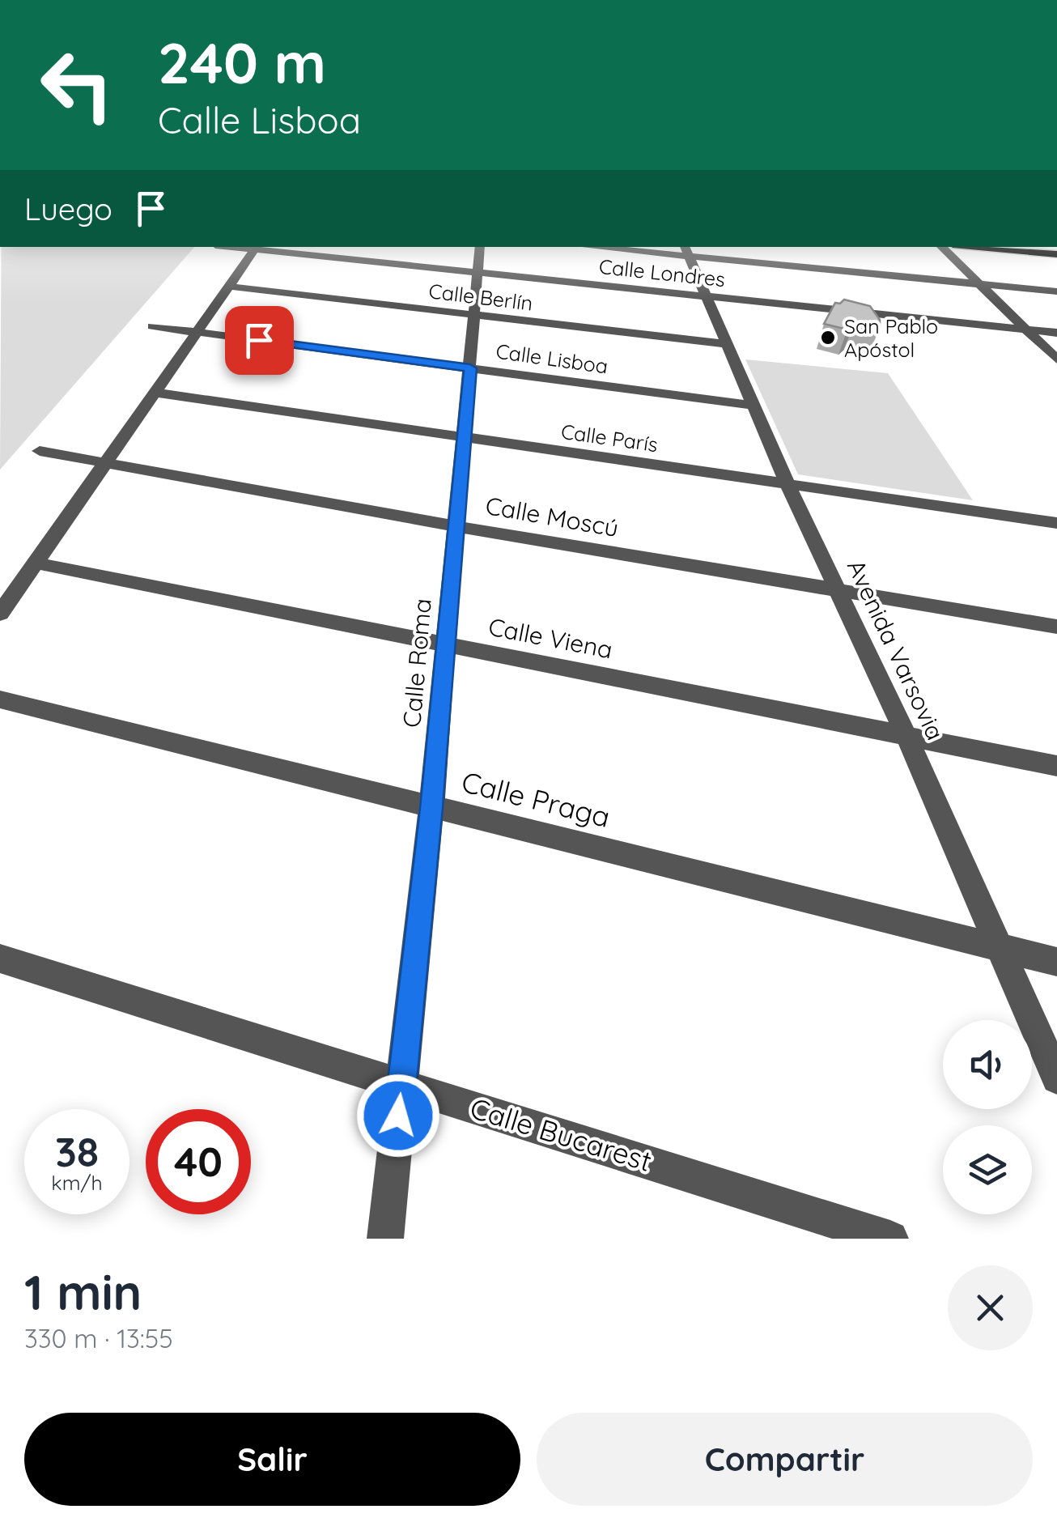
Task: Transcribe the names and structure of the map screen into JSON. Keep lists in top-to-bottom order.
{
  "streets": {
    "street": [
      "Calle Londres",
      "Calle Berlín",
      "Calle Lisboa",
      "Calle París",
      "Calle Moscú",
      "Calle Viena",
      "Avenida Varsovia",
      "Calle Roma",
      "Calle Praga",
      "Calle Bucarest"
    ]
  },
  "crossings": [
    ["Calle Londres", "Avenida Varsovia"],
    ["Calle Londres", "Calle Roma"],
    ["Calle Berlín", "Avenida Varsovia"],
    ["Calle Berlín", "Calle Roma"],
    ["Calle Lisboa", "Avenida Varsovia"],
    ["Calle Lisboa", "Calle Roma"],
    ["Calle París", "Avenida Varsovia"],
    ["Calle París", "Calle Roma"],
    ["Calle Moscú", "Avenida Varsovia"],
    ["Calle Moscú", "Calle Roma"],
    ["Calle Viena", "Avenida Varsovia"],
    ["Calle Viena", "Calle Roma"],
    ["Avenida Varsovia", "Calle Praga"],
    ["Calle Roma", "Calle Praga"],
    ["Calle Roma", "Calle Bucarest"]
  ],
  "places": ["San Pablo Apóstol"],
  "page": {
    "turn": ["240 m", "Calle Lisboa"],
    "then": "Luego",
    "speed": "38 km/h",
    "limit": "40",
    "heading": ["1 min", "330 m · 13:55"],
    "buttons": ["Salir", "Compartir"]
  }
}
